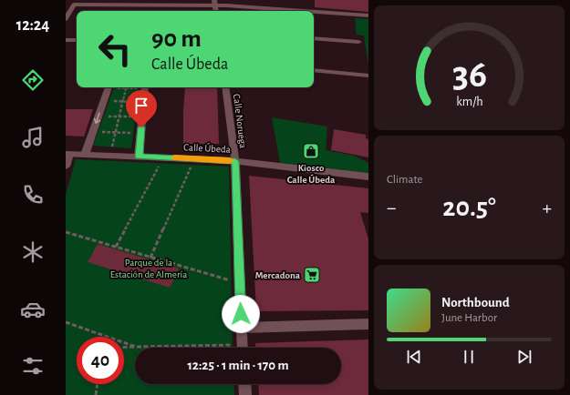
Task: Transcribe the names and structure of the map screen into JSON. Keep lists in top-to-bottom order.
{
  "streets": {
    "street": ["Calle Noruega", "Calle Úbeda"]
  },
  "crossings": [
    ["Calle Noruega", "Calle Úbeda"]
  ],
  "parks": ["Parque de la Estación de Almería"],
  "places": {
    "shop": ["Kiosco Calle Úbeda"],
    "supermarket": ["Mercadona"]
  },
  "page": {
    "tabs": "12:24",
    "turn": ["90 m", "Calle Úbeda"],
    "tile": "Climate",
    "heat": ["−", "20.5°", "+"],
    "song": ["Northbound", "June Harbor"],
    "limit": "40",
    "trip": "12:25 · 1 min · 170 m",
    "gauge": ["36", "km/h"]
  }
}
